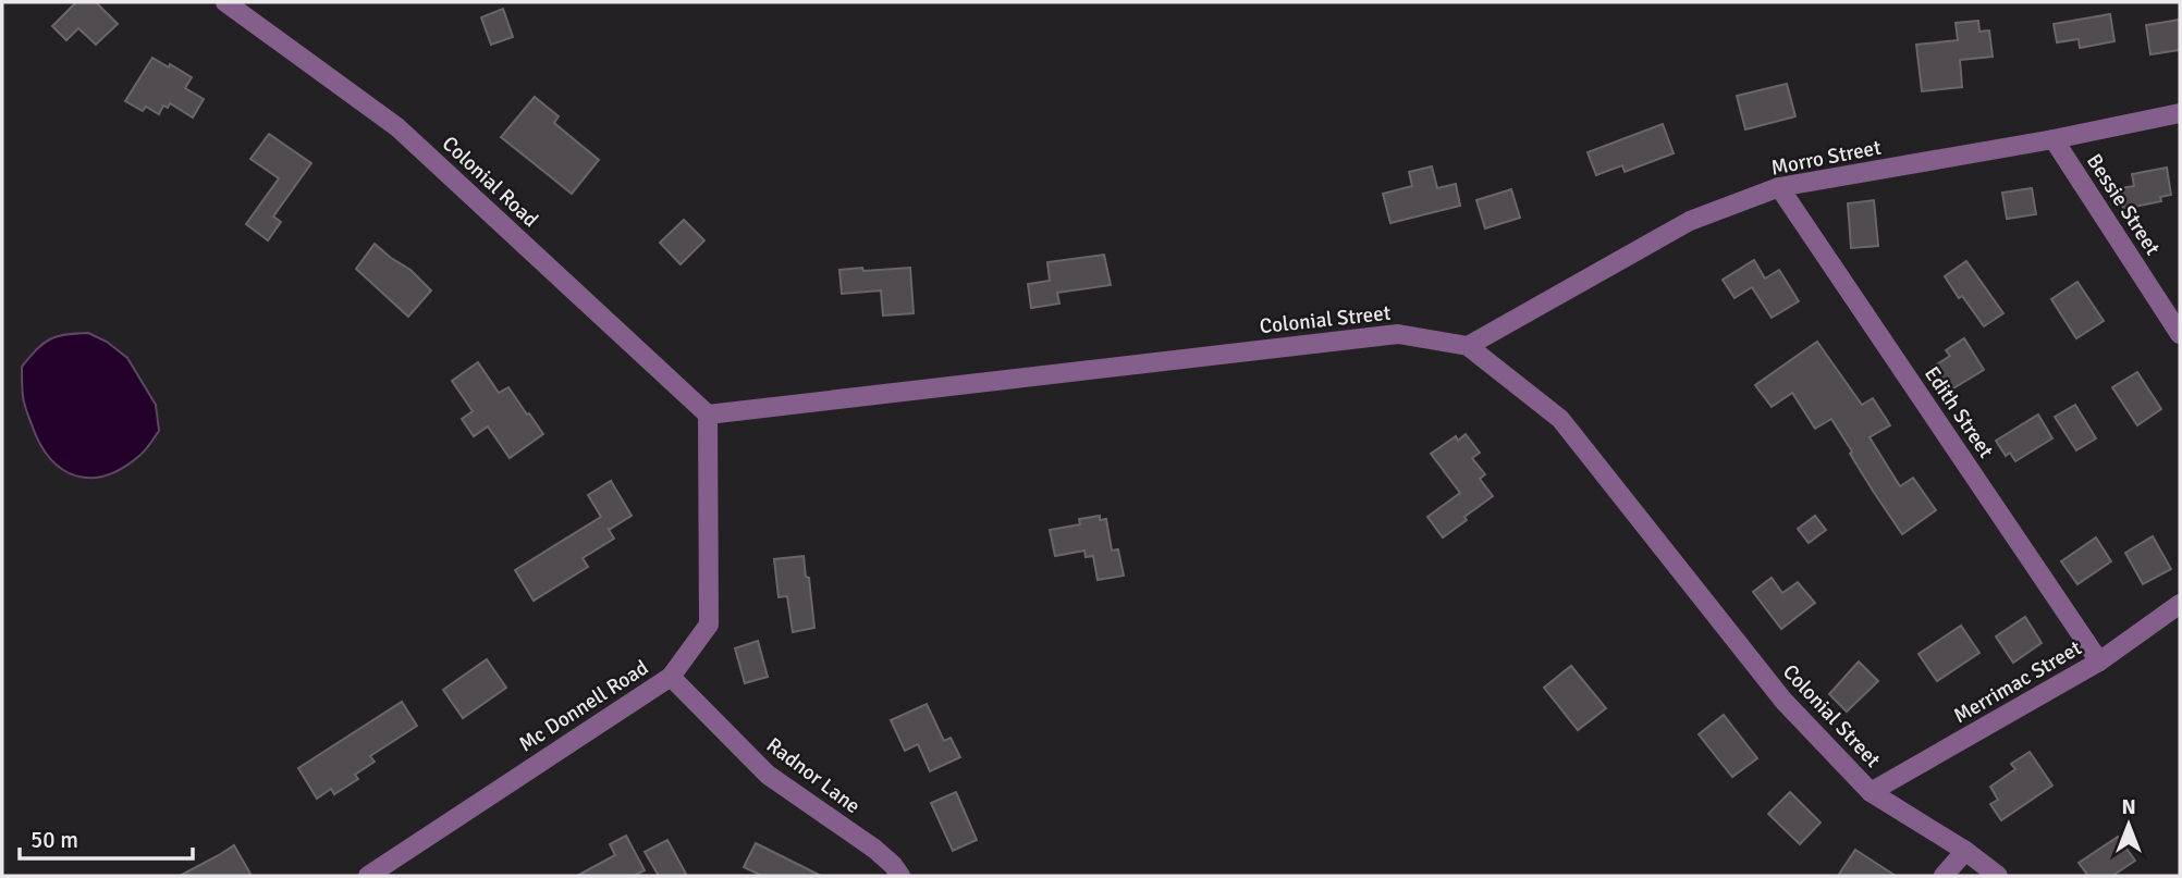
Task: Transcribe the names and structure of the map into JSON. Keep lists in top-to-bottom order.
{
  "streets": {
    "street": [
      "Morro Street",
      "Colonial Road",
      "Bessie Street",
      "Colonial Street",
      "Edith Street",
      "Merrimac Street",
      "Mc Donnell Road",
      "Radnor Lane"
    ]
  },
  "crossings": [
    ["Morro Street", "Bessie Street"],
    ["Morro Street", "Colonial Street"],
    ["Morro Street", "Edith Street"],
    ["Colonial Road", "Colonial Street"],
    ["Colonial Road", "Mc Donnell Road"],
    ["Colonial Street", "Merrimac Street"],
    ["Colonial Street", "Mc Donnell Road"],
    ["Edith Street", "Merrimac Street"],
    ["Mc Donnell Road", "Radnor Lane"]
  ],
  "scale_bar": "50 m",
  "north": "top"
}
